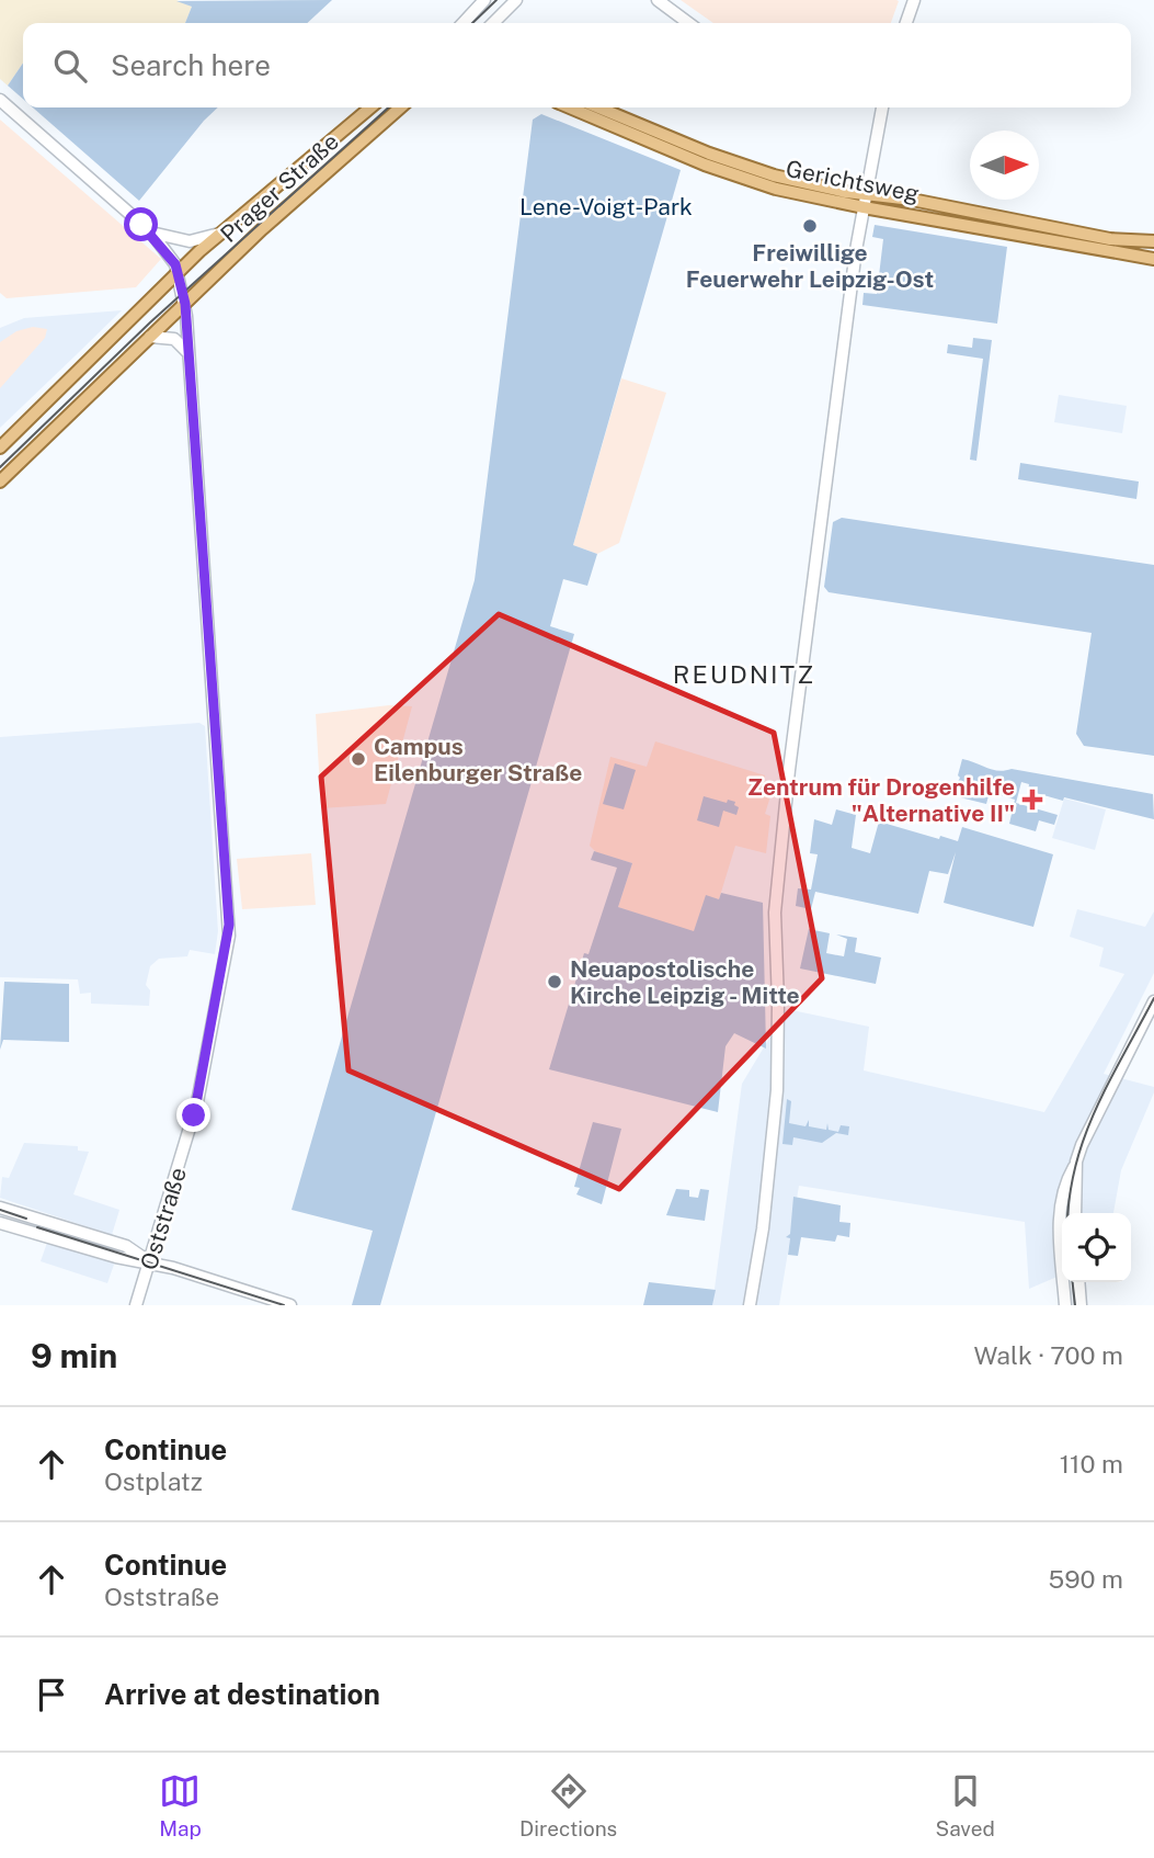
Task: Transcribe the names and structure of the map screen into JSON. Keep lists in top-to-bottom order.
{
  "streets": {
    "main road": ["Gerichtsweg", "Prager Straße"],
    "street": ["Oststraße"]
  },
  "crossings": [
    ["Prager Straße", "Oststraße"]
  ],
  "districts": ["REUDNITZ"],
  "parks": ["Lene-Voigt-Park"],
  "places": {
    "other": ["Freiwillige Feuerwehr Leipzig-Ost", "Campus Eilenburger Straße", "Neuapostolische Kirche Leipzig - Mitte"],
    "health": ["Zentrum für Drogenhilfe \"Alternative II\""]
  },
  "north": "right",
  "page": {
    "search": "Search here",
    "heading": ["9 min", "Walk · 700 m"],
    "list": [
      ["Continue", "Ostplatz", "110 m"],
      ["Continue", "Oststraße", "590 m"],
      "Arrive at destination"
    ],
    "nav": ["Map", "Directions", "Saved"]
  }
}
